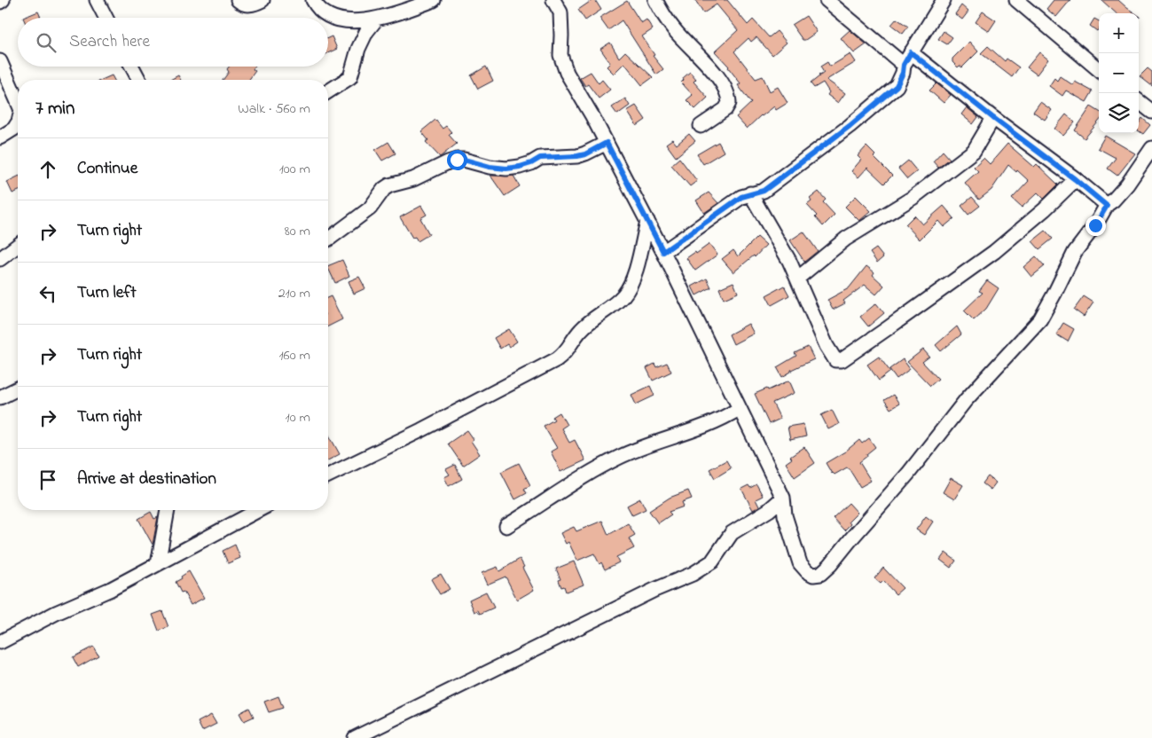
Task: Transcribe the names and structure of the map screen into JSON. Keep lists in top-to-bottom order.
{
  "page": {
    "map_buttons": ["+", "−"],
    "search": "Search here",
    "heading": ["7 min", "Walk · 560 m"],
    "list": [
      ["Continue", "100 m"],
      ["Turn right", "80 m"],
      ["Turn left", "210 m"],
      ["Turn right", "160 m"],
      ["Turn right", "10 m"],
      "Arrive at destination"
    ]
  }
}
